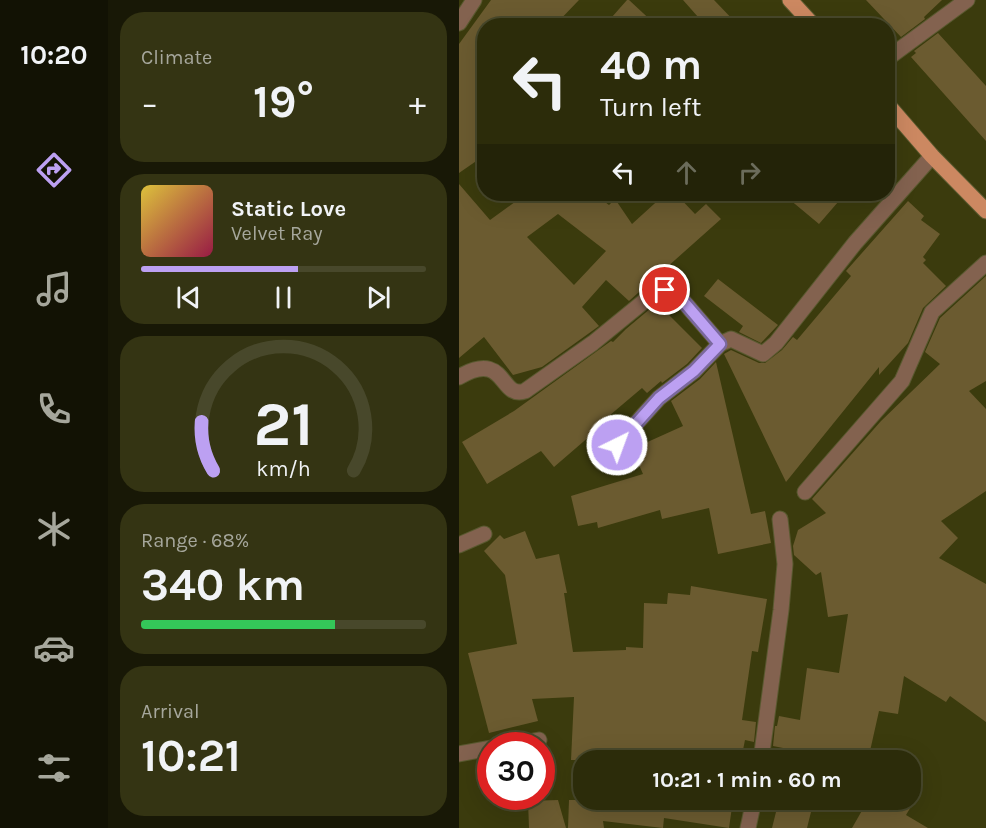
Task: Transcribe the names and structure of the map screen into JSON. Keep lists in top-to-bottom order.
{
  "page": {
    "tabs": "10:20",
    "tile": [
      "Climate",
      ["Range · 68%", "340 km"],
      ["Arrival", "10:21"]
    ],
    "turn": ["40 m", "Turn left"],
    "heat": ["−", "19°", "+"],
    "song": ["Static Love", "Velvet Ray"],
    "limit": "30",
    "trip": "10:21 · 1 min · 60 m",
    "gauge": ["21", "km/h"]
  }
}
